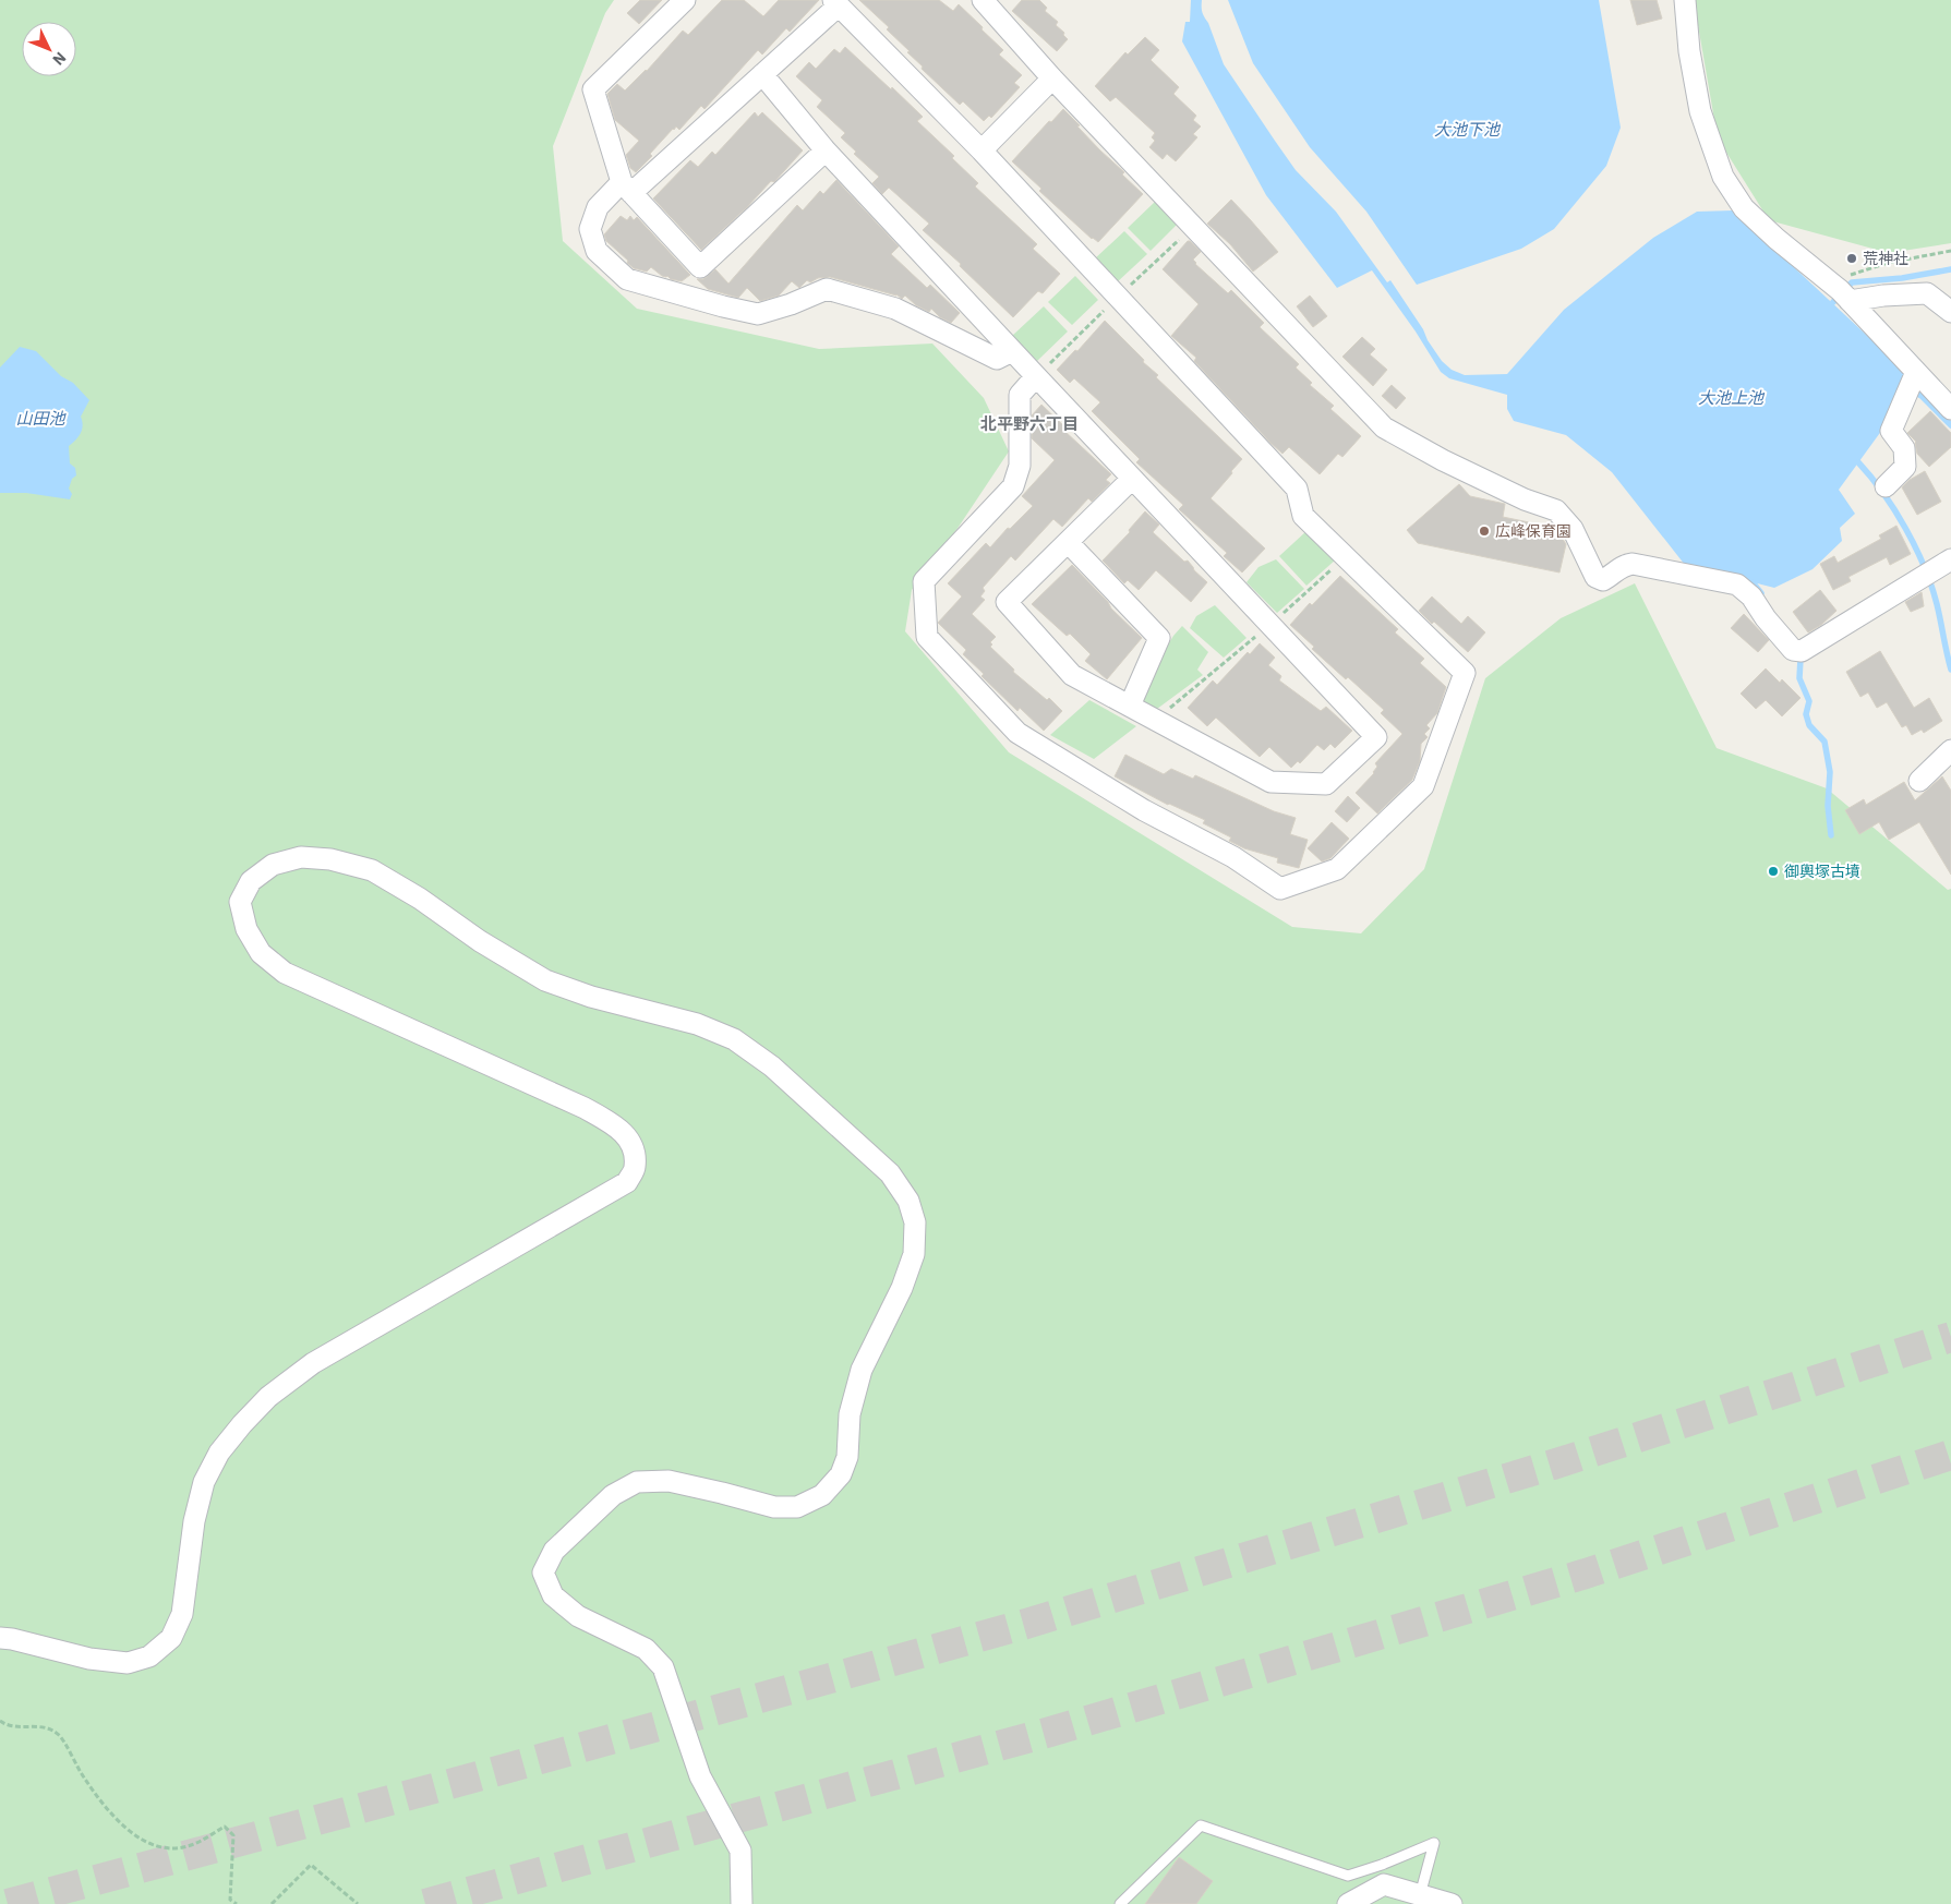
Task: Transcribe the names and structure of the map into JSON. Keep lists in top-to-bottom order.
{
  "districts": ["北平野六丁目"],
  "water": ["大池下池", "大池上池", "山田池"],
  "places": ["荒神社", "広峰保育園", "御輿塚古墳"],
  "north": "bottom right"
}
